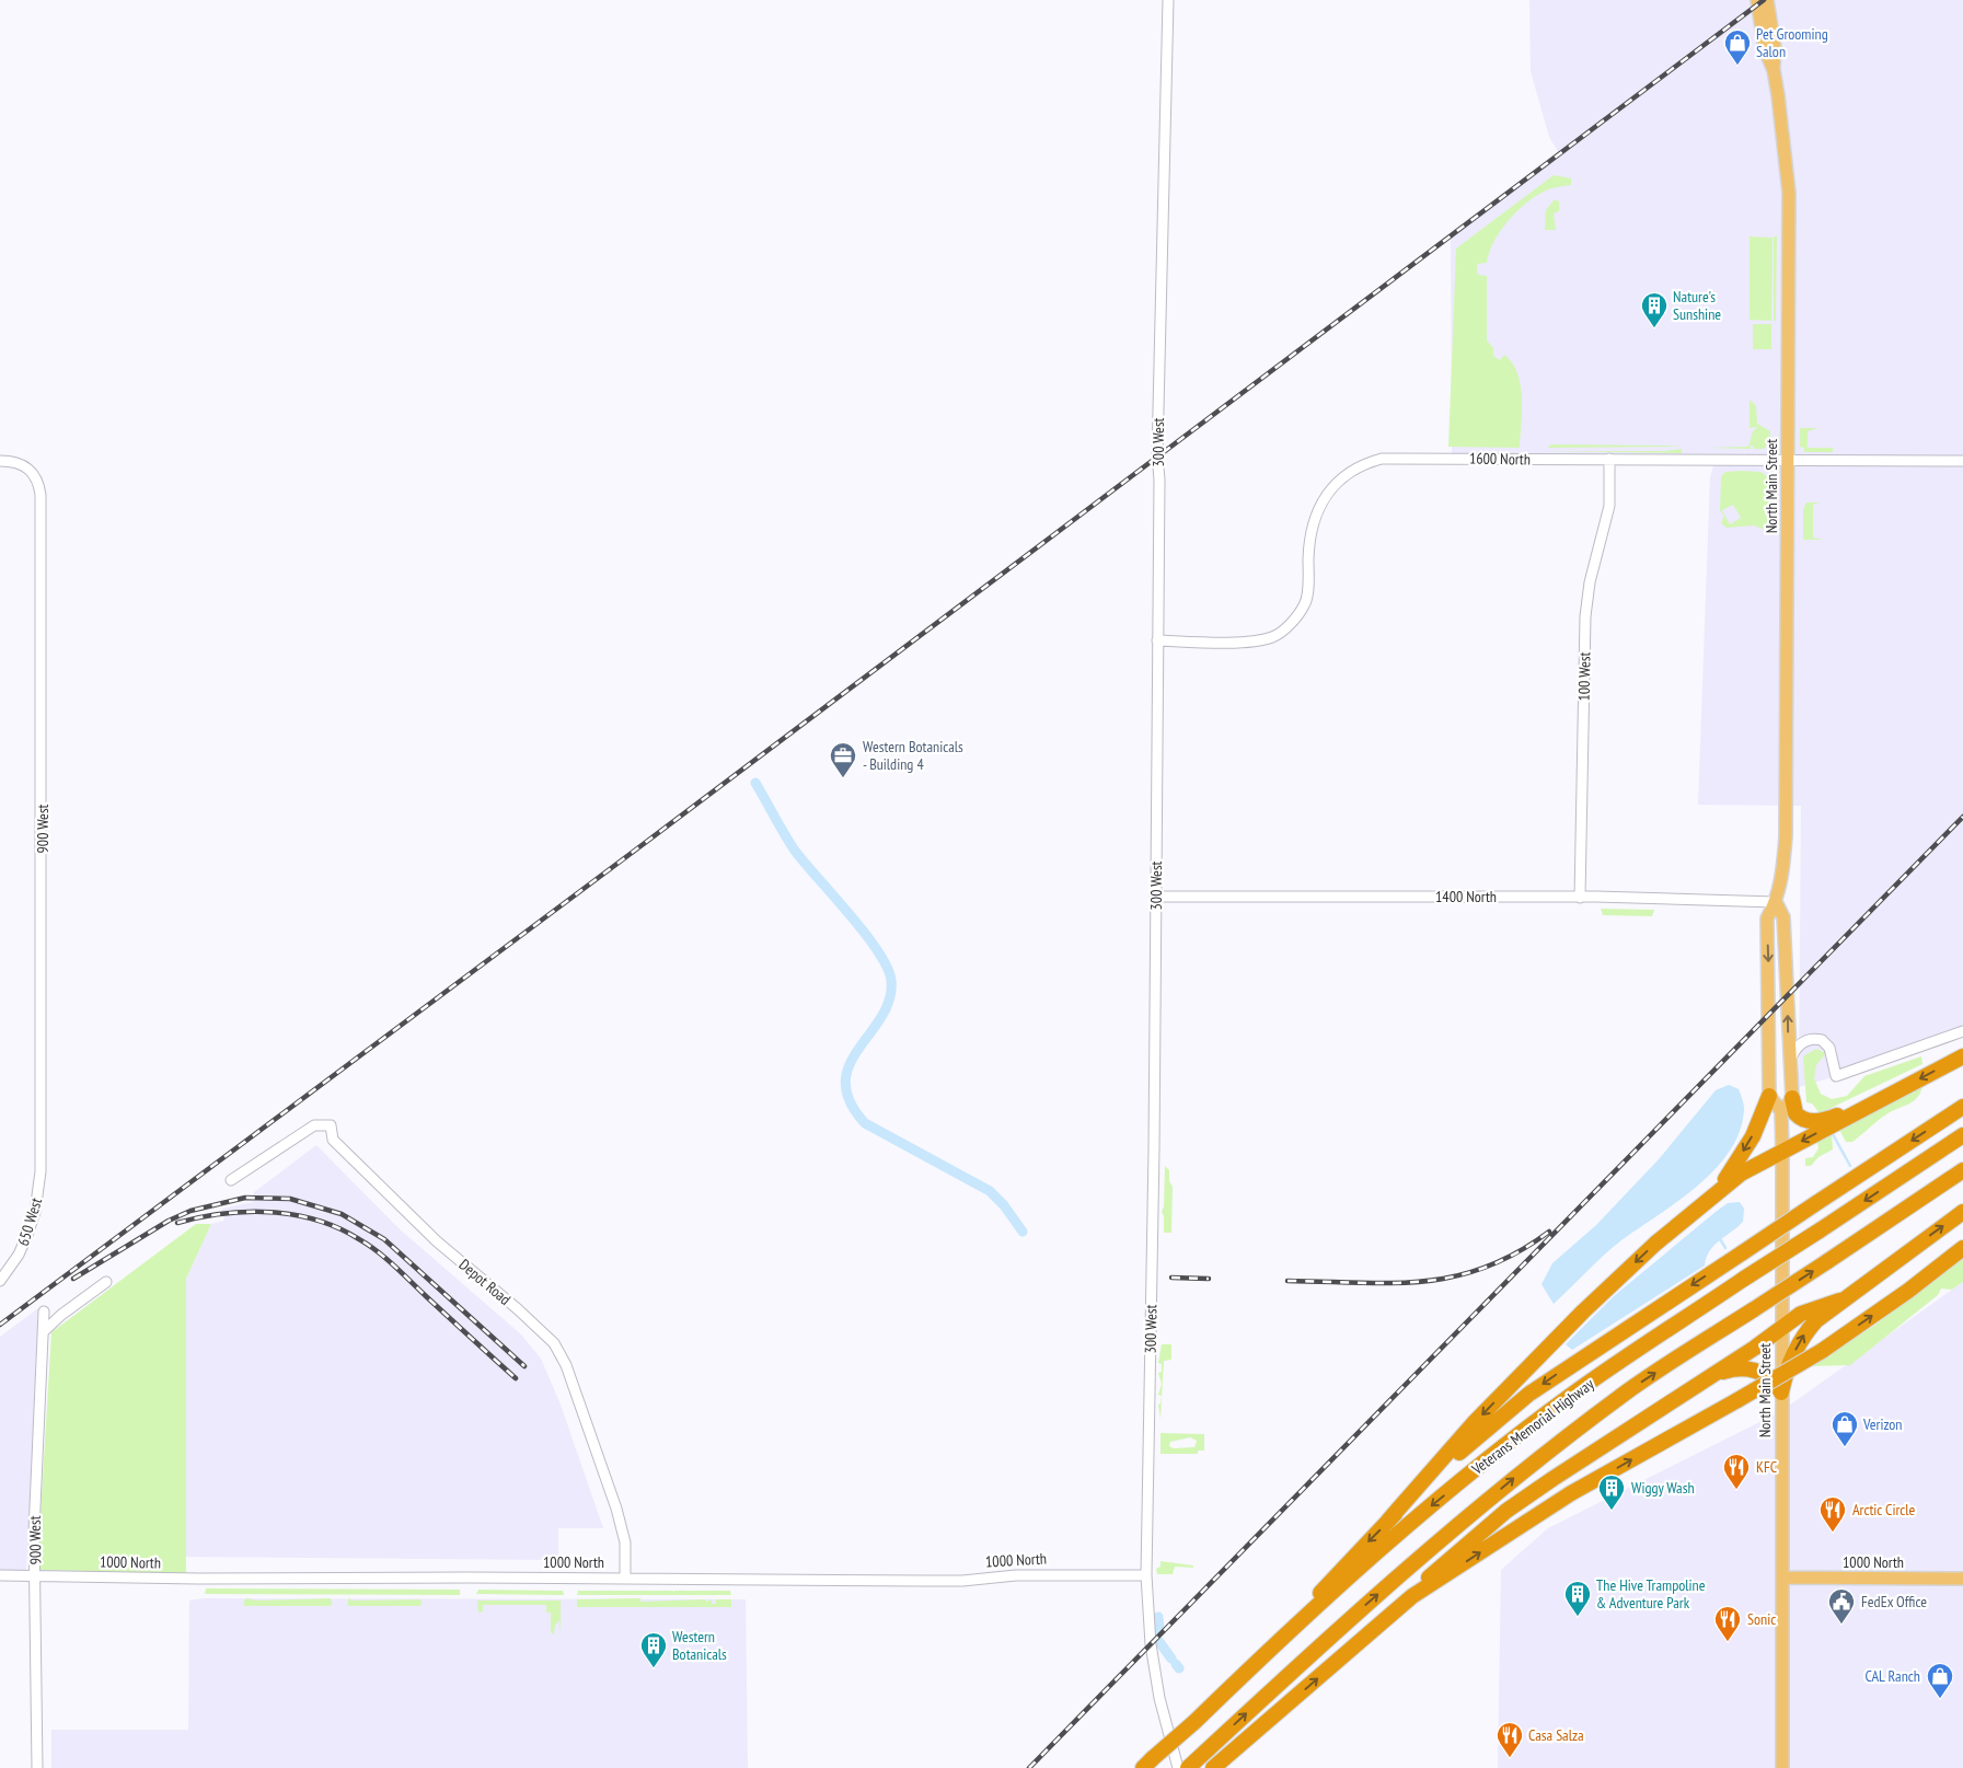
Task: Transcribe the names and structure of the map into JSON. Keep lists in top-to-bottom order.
{
  "streets": {
    "highway": ["Veterans Memorial Highway"],
    "main road": ["North Main Street", "1000 North"],
    "street": [
      "300 West",
      "1600 North",
      "100 West",
      "900 West",
      "1400 North",
      "650 West",
      "Depot Road"
    ]
  },
  "crossings": [
    ["300 West", "1600 North"],
    ["300 West", "1400 North"],
    ["300 West", "1000 North"],
    ["1600 North", "North Main Street"],
    ["1600 North", "100 West"],
    ["North Main Street", "1400 North"],
    ["North Main Street", "1000 North"],
    ["100 West", "1400 North"],
    ["900 West", "650 West"],
    ["900 West", "1000 North"],
    ["Depot Road", "1000 North"]
  ],
  "places": {
    "shop": ["Pet Grooming Salon", "Verizon", "CAL Ranch"],
    "building": [
      "Nature's Sunshine",
      "Wiggy Wash",
      "The Hive Trampoline & Adventure Park",
      "Western Botanicals"
    ],
    "office": ["Western Botanicals - Building 4"],
    "restaurant": [
      "KFC",
      "Arctic Circle",
      "Sonic",
      "Casa Salza"
    ],
    "public building": ["FedEx Office"]
  }
}
